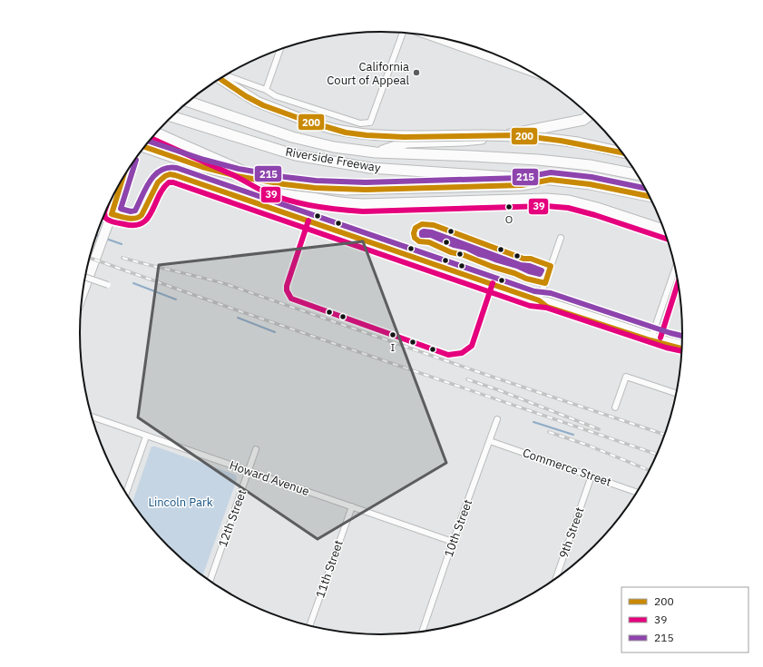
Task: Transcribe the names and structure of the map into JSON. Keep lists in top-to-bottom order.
{
  "streets": {
    "highway": ["Riverside Freeway"],
    "street": [
      "Commerce Street",
      "Howard Avenue",
      "12th Street",
      "10th Street",
      "9th Street",
      "11th Street"
    ]
  },
  "crossings": [
    ["Commerce Street", "10th Street"],
    ["Commerce Street", "9th Street"],
    ["Howard Avenue", "12th Street"],
    ["Howard Avenue", "10th Street"],
    ["Howard Avenue", "11th Street"]
  ],
  "parks": ["Lincoln Park"],
  "places": ["California Court of Appeal", "O", "I"],
  "lines": ["transit line 200", "transit line 39", "transit line 215"],
  "legend": ["200", "39", "215"]
}
